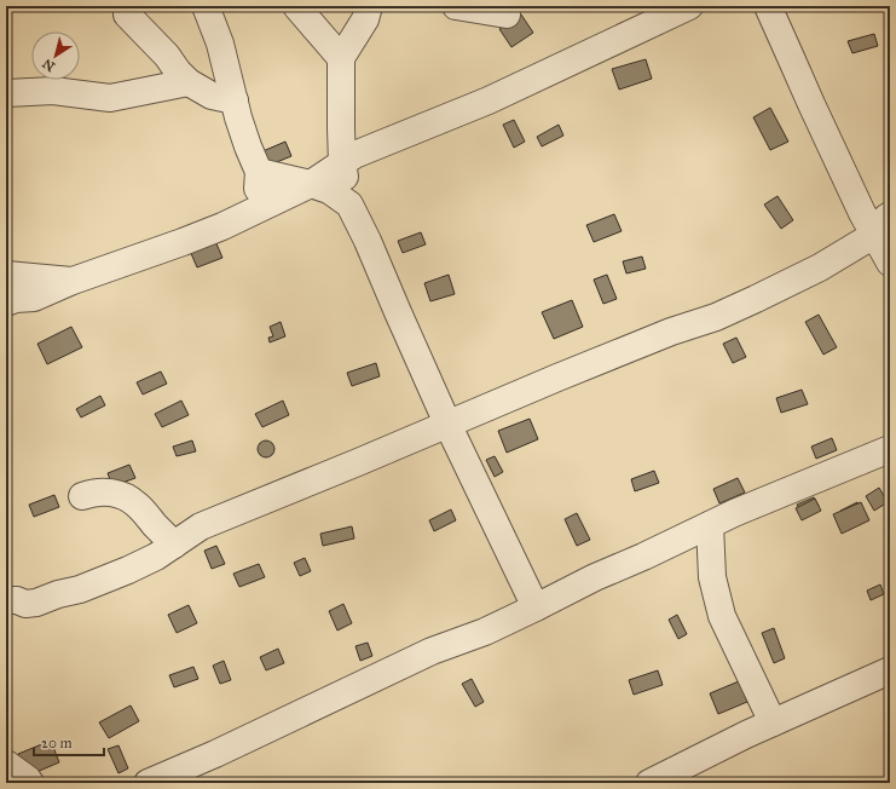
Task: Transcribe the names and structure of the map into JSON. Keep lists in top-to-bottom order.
{
  "scale_bar": "20 m",
  "north": "bottom left"
}
